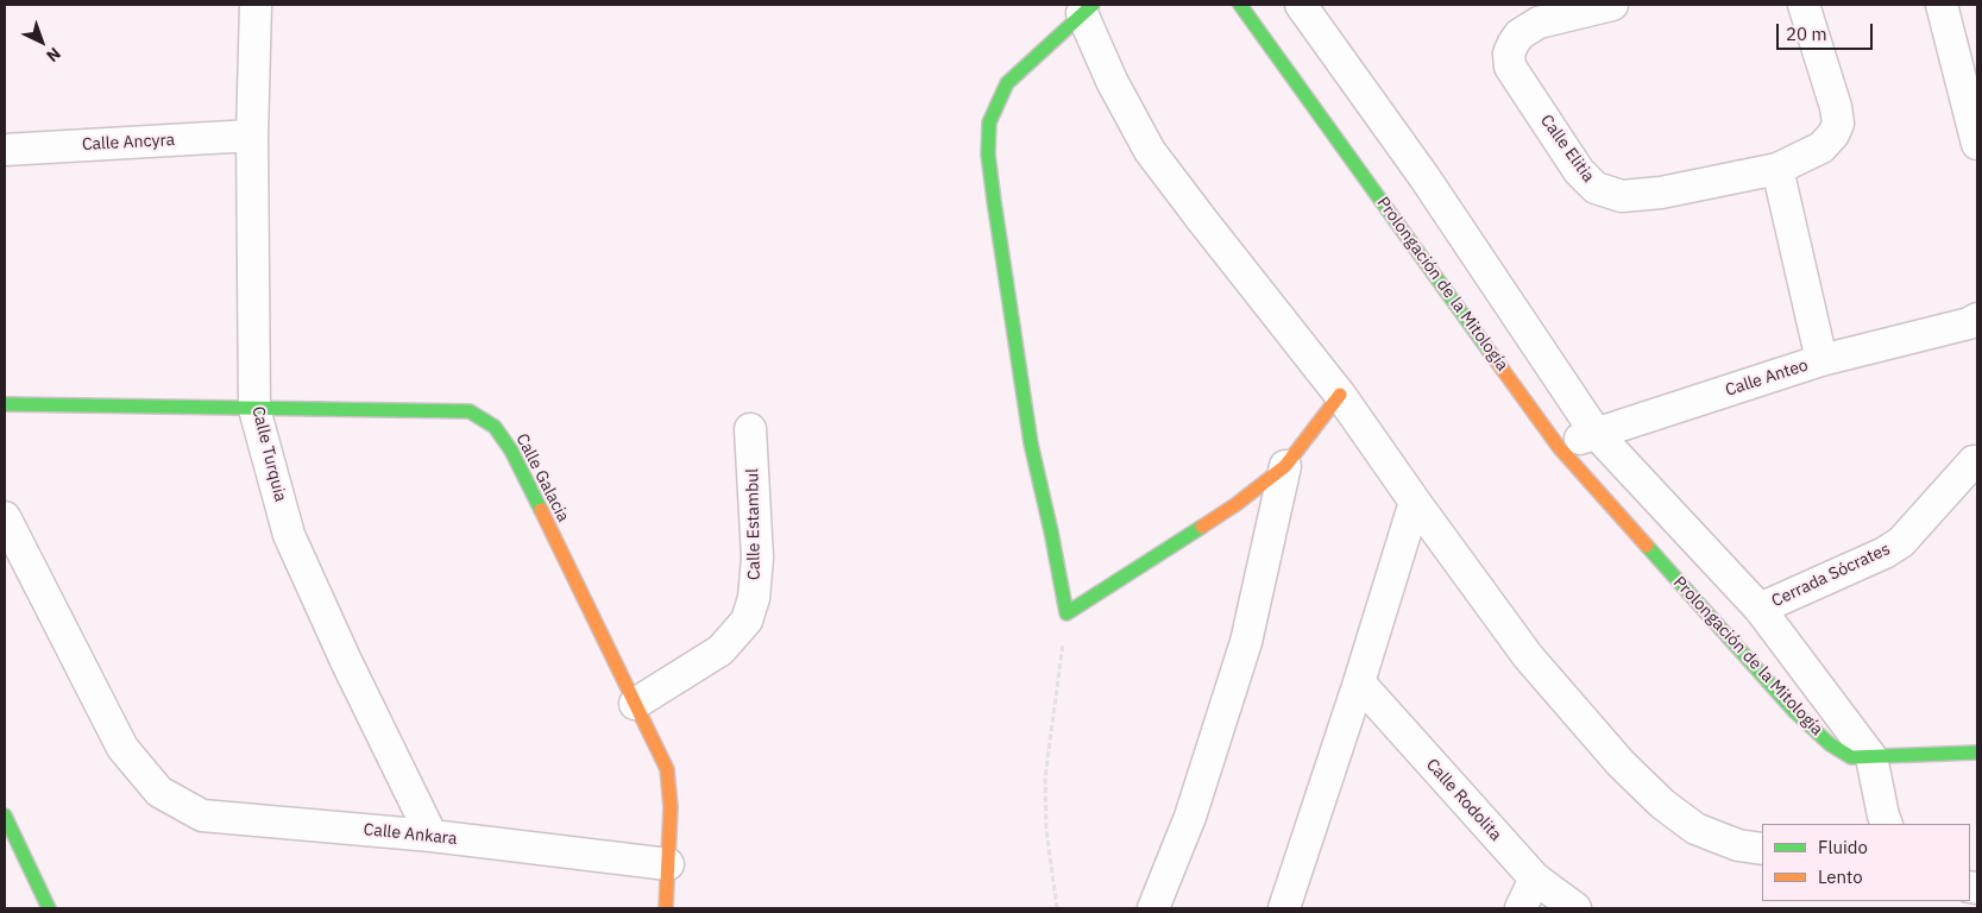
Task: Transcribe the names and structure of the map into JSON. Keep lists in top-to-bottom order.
{
  "streets": {
    "street": [
      "Calle Ancyra",
      "Calle Elitia",
      "Prolongación de la Mitología",
      "Calle Anteo",
      "Calle Turquia",
      "Calle Galacia",
      "Calle Estambul",
      "Cerrada Sócrates",
      "Calle Rodolita",
      "Calle Ankara"
    ]
  },
  "crossings": [
    ["Calle Ancyra", "Calle Turquia"],
    ["Prolongación de la Mitología", "Calle Anteo"],
    ["Prolongación de la Mitología", "Cerrada Sócrates"],
    ["Calle Turquia", "Calle Galacia"],
    ["Calle Turquia", "Calle Ankara"],
    ["Calle Galacia", "Calle Estambul"],
    ["Calle Galacia", "Calle Ankara"]
  ],
  "legend": ["Fluido", "Lento"],
  "scale_bar": "20 m",
  "north": "bottom right"
}
